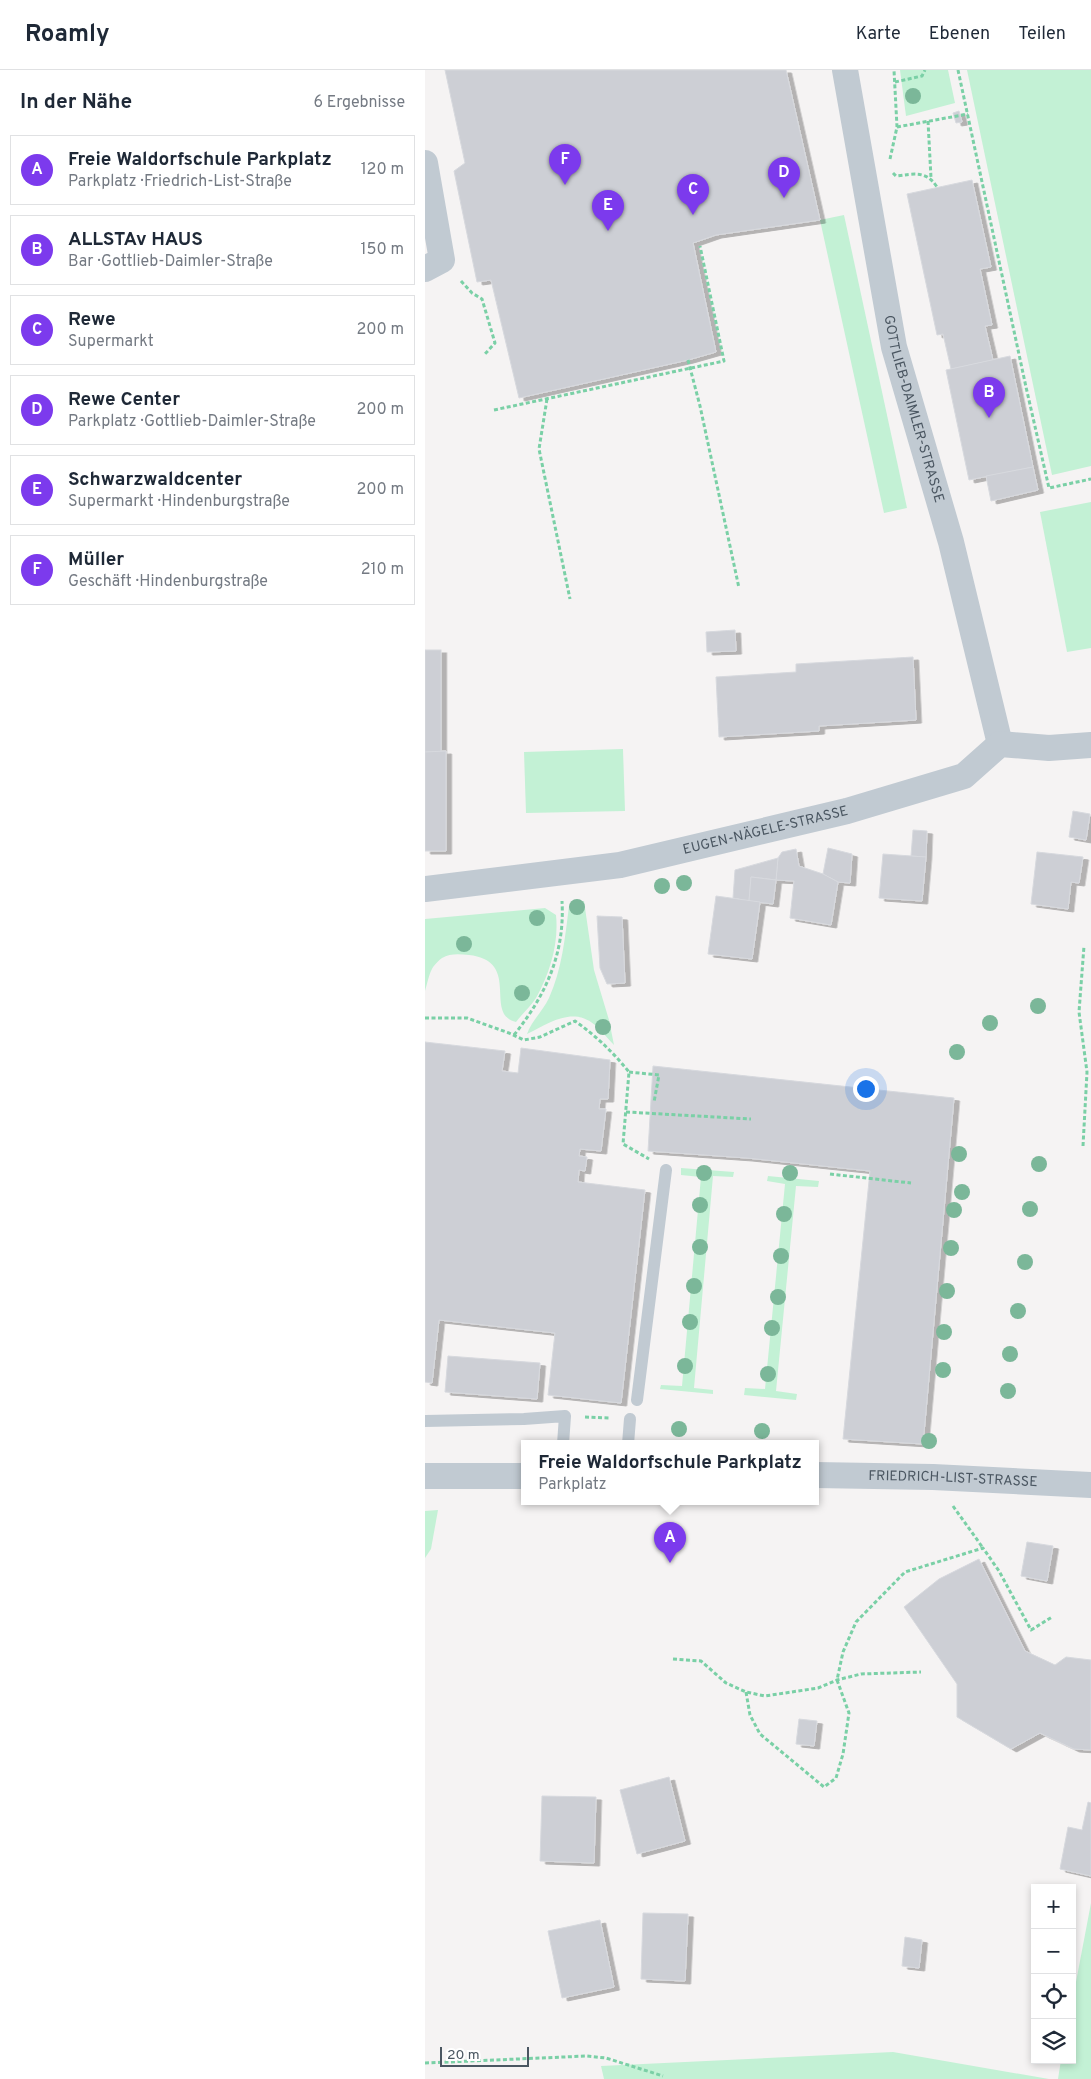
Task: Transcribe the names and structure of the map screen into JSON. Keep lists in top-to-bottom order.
{
  "streets": {
    "street": ["GOTTLIEB-DAIMLER-STRASSE", "EUGEN-NÄGELE-STRASSE", "FRIEDRICH-LIST-STRASSE"]
  },
  "crossings": [
    ["GOTTLIEB-DAIMLER-STRASSE", "EUGEN-NÄGELE-STRASSE"]
  ],
  "scale_bar": "20 m",
  "page": {
    "header": "Roamly",
    "nav": ["Karte", "Ebenen", "Teilen"],
    "heading": ["In der Nähe", "6 Ergebnisse"],
    "list": [
      {
        "mark": "A",
        "name": "Freie Waldorfschule Parkplatz",
        "note": "Parkplatz · Friedrich-List-Straße",
        "value": "120 m"
      },
      {
        "mark": "B",
        "name": "ALLSTAv HAUS",
        "note": "Bar · Gottlieb-Daimler-Straße",
        "value": "150 m"
      },
      {
        "mark": "C",
        "name": "Rewe",
        "note": "Supermarkt",
        "value": "200 m"
      },
      {
        "mark": "D",
        "name": "Rewe Center",
        "note": "Parkplatz · Gottlieb-Daimler-Straße",
        "value": "200 m"
      },
      {
        "mark": "E",
        "name": "Schwarzwaldcenter",
        "note": "Supermarkt · Hindenburgstraße",
        "value": "200 m"
      },
      {
        "mark": "F",
        "name": "Müller",
        "note": "Geschäft · Hindenburgstraße",
        "value": "210 m"
      }
    ],
    "pins": [
      "F",
      "D",
      "C",
      "E",
      "B",
      "A"
    ],
    "popup": ["Freie Waldorfschule Parkplatz", "Parkplatz"],
    "map_buttons": ["+", "−"],
    "scale": "20 m"
  }
}
